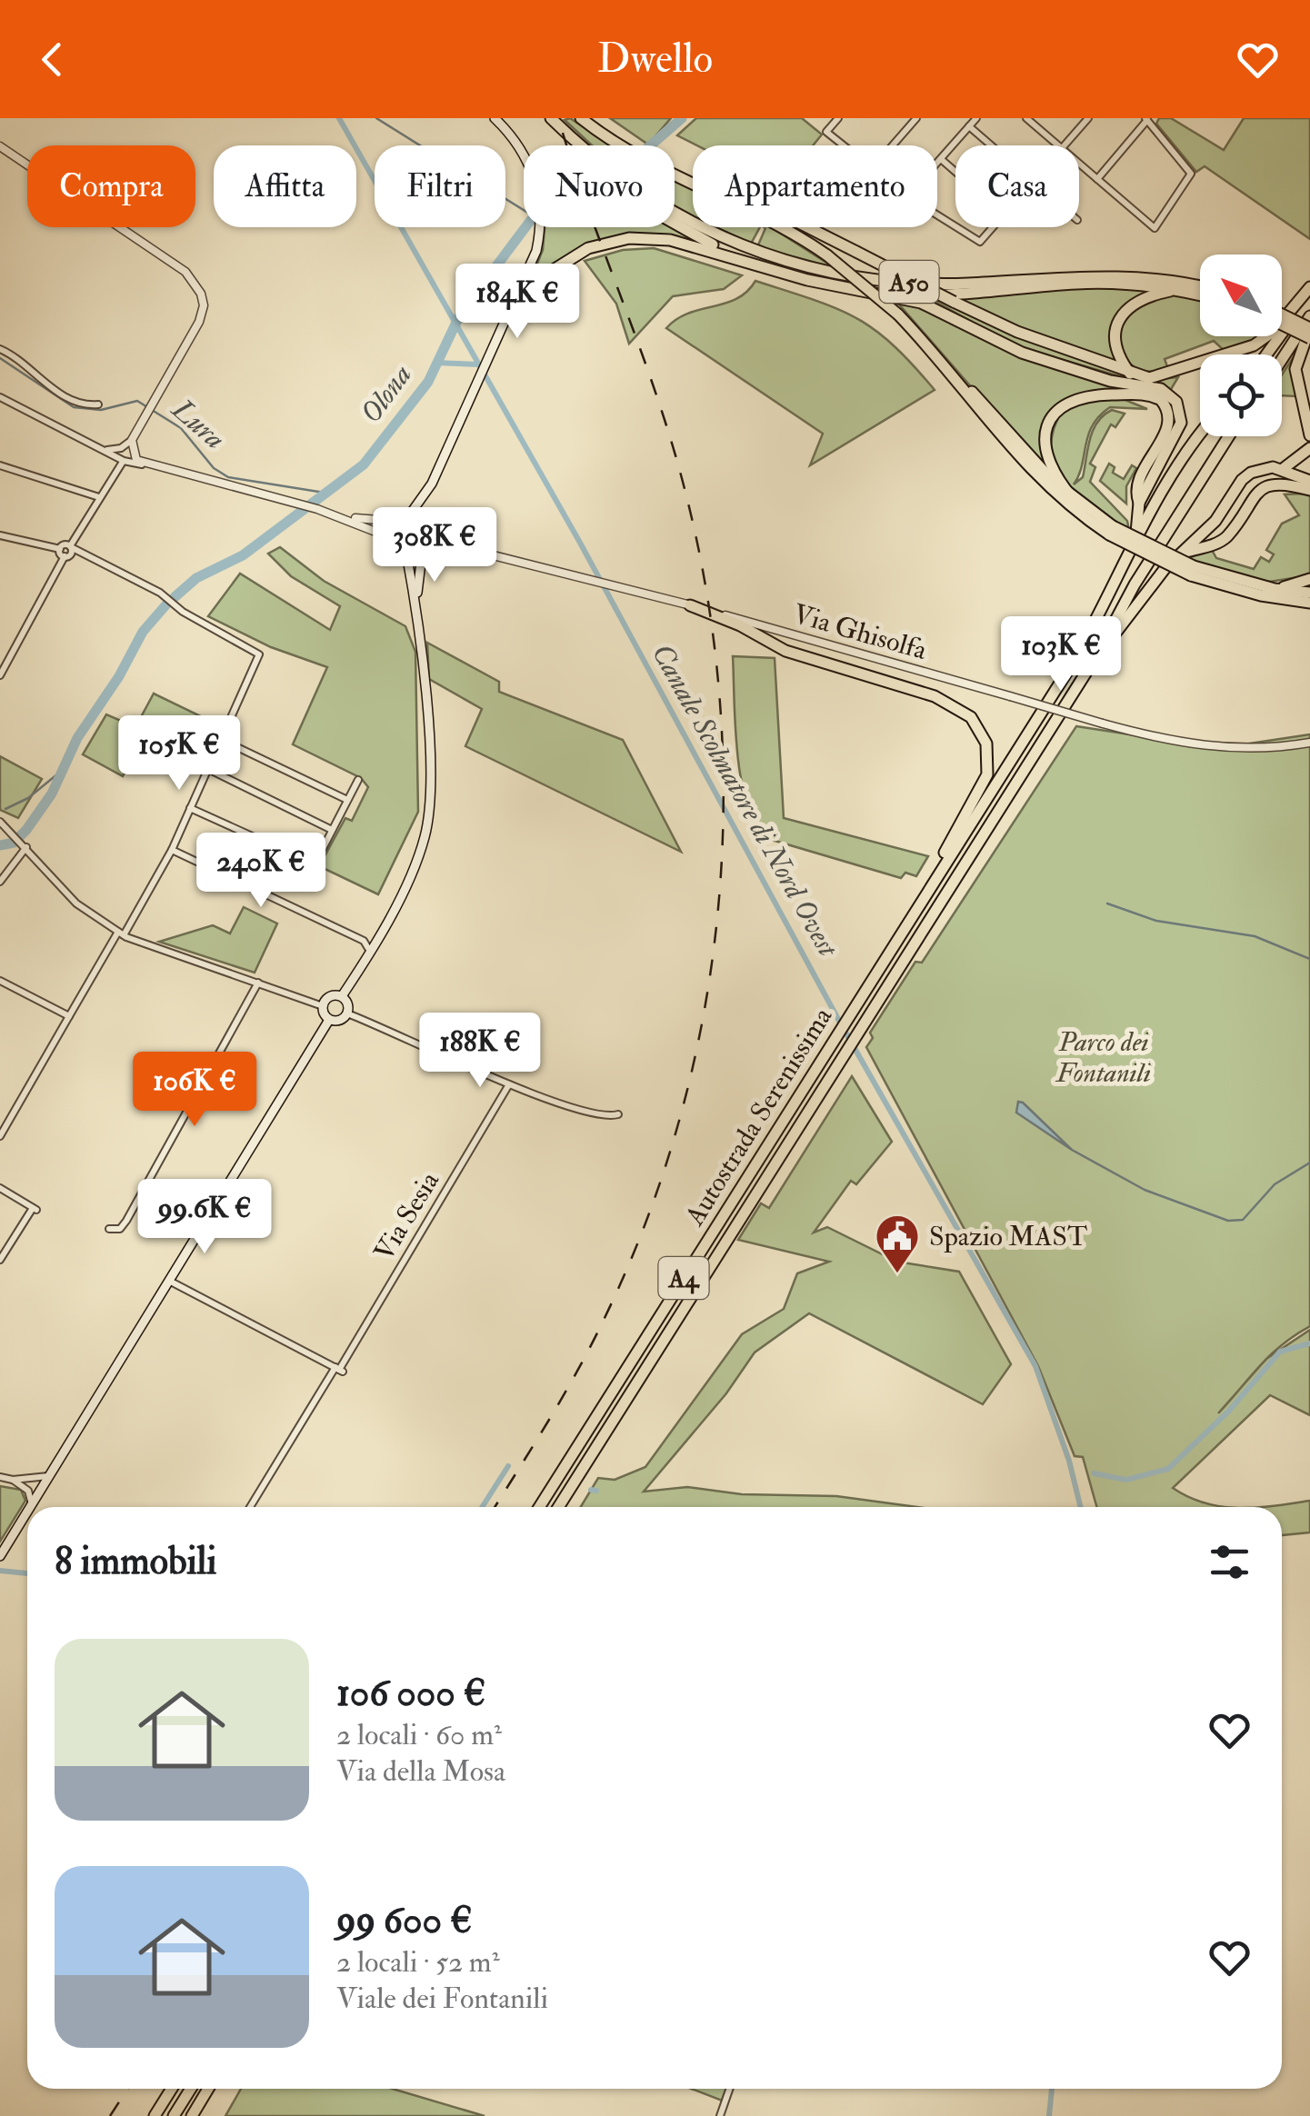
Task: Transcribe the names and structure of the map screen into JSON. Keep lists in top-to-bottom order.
{
  "streets": {
    "highway": ["A50", "Autostrada Serenissima", "A4"],
    "street": ["Via Ghisolfa", "Via Sesia"]
  },
  "water": ["Olona", "Lura", "Canale Scolmatore di Nord Ovest"],
  "parks": ["Parco dei Fontanili"],
  "places": {
    "public building": ["Spazio MAST"]
  },
  "north": "top left",
  "page": {
    "header": "Dwello",
    "chip": [
      "Compra",
      "Affitta",
      "Filtri",
      "Nuovo",
      "Appartamento",
      "Casa"
    ],
    "price": [
      "184K €",
      "308K €",
      "103K €",
      "105K €",
      "240K €",
      "188K €",
      "106K €",
      "99.6K €"
    ],
    "heading": "8 immobili",
    "list": [
      {
        "name": "106 000 €",
        "note": "2 locali · 60 m² · Via della Mosa"
      },
      {
        "name": "99 600 €",
        "note": "2 locali · 52 m² · Viale dei Fontanili"
      }
    ]
  }
}
